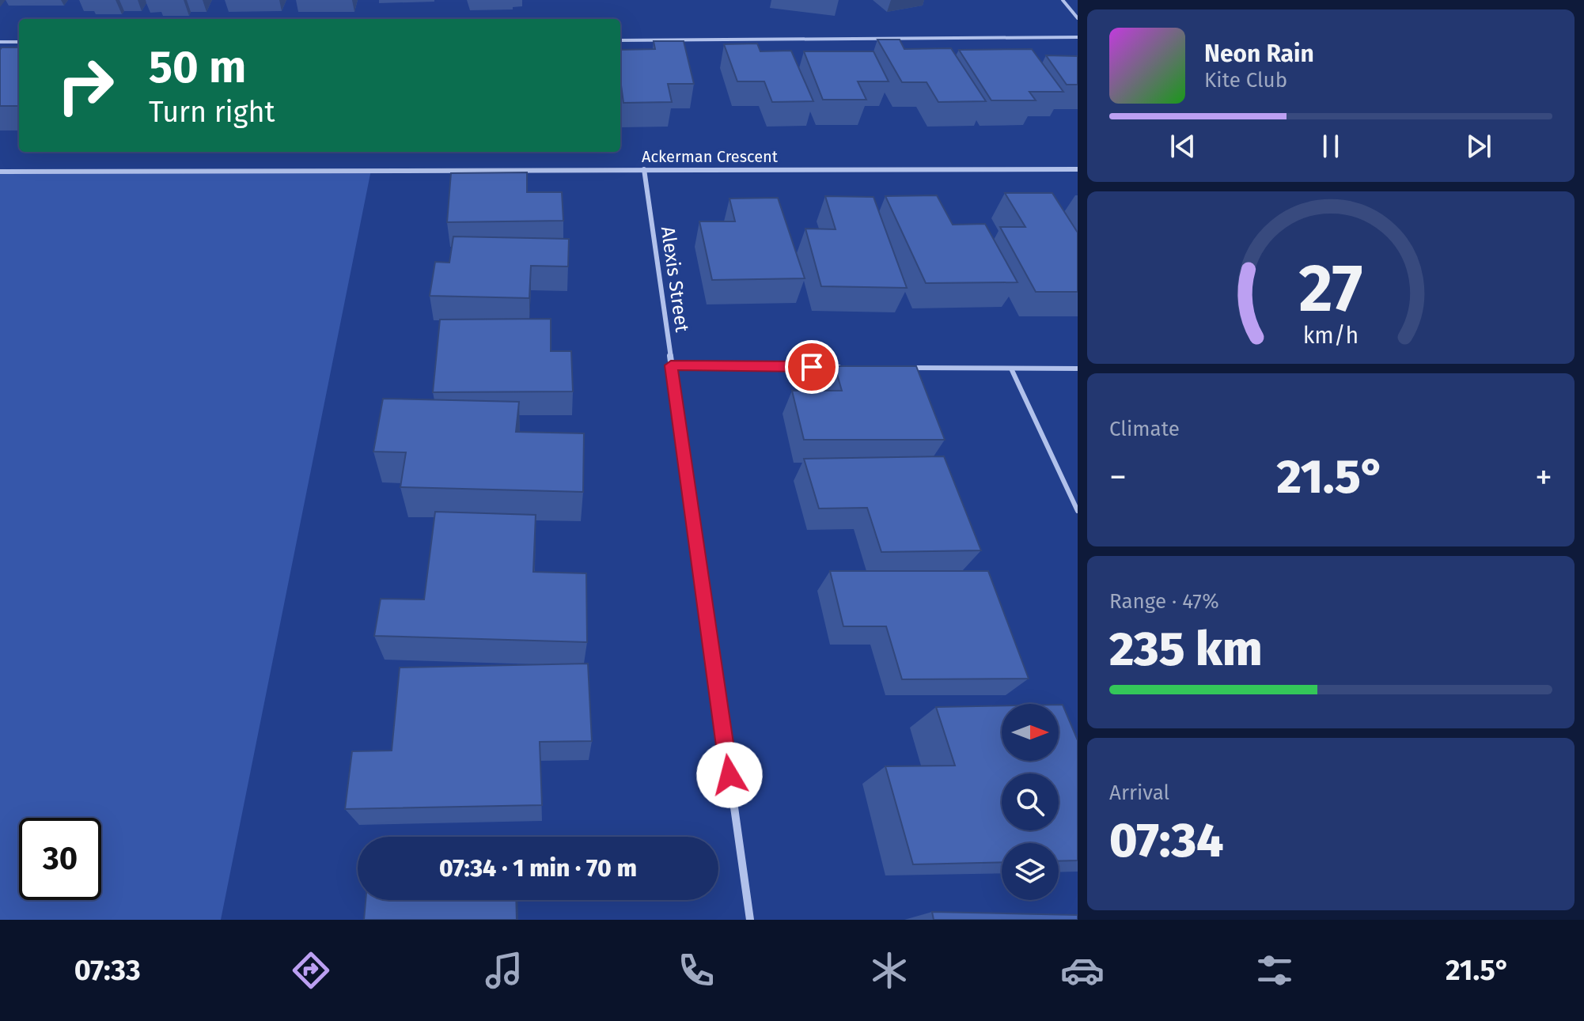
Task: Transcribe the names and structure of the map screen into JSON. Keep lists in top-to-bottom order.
{
  "streets": {
    "street": ["Ackerman Crescent", "Alexis Street"]
  },
  "crossings": [
    ["Ackerman Crescent", "Alexis Street"]
  ],
  "north": "right",
  "page": {
    "turn": ["50 m", "Turn right"],
    "song": ["Neon Rain", "Kite Club"],
    "tile": [
      "Climate",
      ["Range · 47%", "235 km"],
      ["Arrival", "07:34"]
    ],
    "heat": ["−", "21.5°", "+"],
    "limit": "30",
    "trip": "07:34 · 1 min · 70 m",
    "tabs": ["07:33", "21.5°"],
    "gauge": ["27", "km/h"]
  }
}
